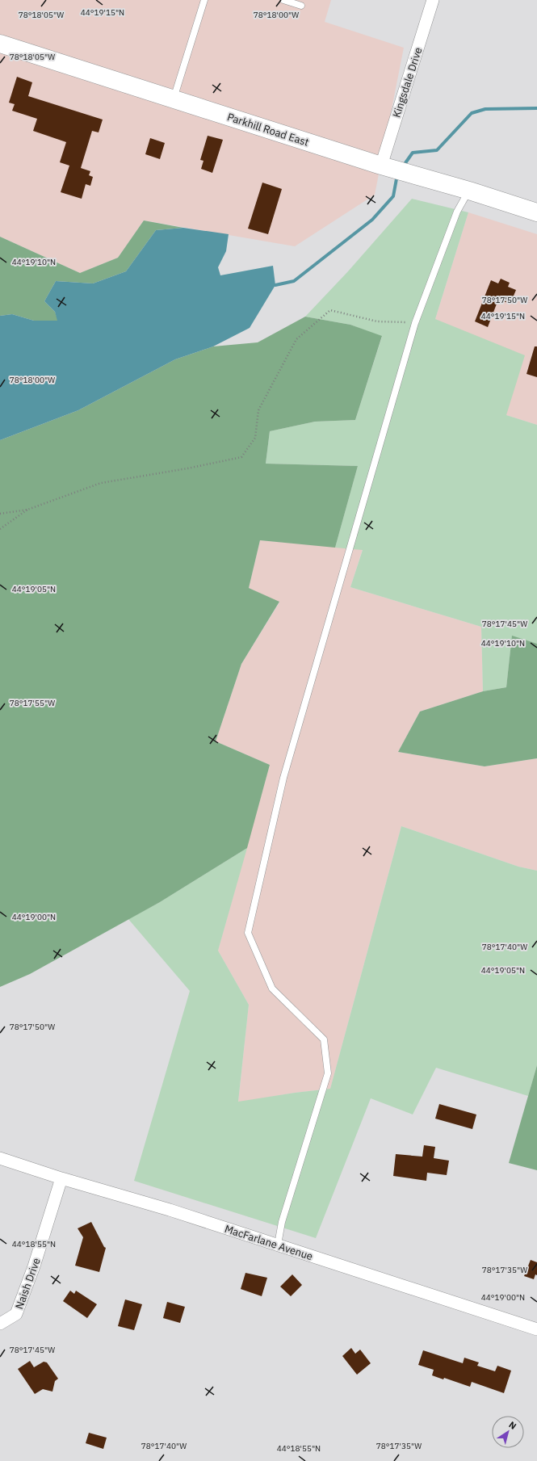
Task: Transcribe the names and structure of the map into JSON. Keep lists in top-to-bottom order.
{
  "streets": {
    "main road": ["Parkhill Road East"],
    "street": ["Kingsdale Drive", "MacFarlane Avenue", "Naish Drive"]
  },
  "crossings": [
    ["Kingsdale Drive", "Parkhill Road East"],
    ["MacFarlane Avenue", "Naish Drive"]
  ],
  "north": "top right",
  "coordinates": [
    "44°19'15\"N",
    "78°18'05\"W",
    "78°18'00\"W",
    "44°19'10\"N",
    "78°17'50\"W",
    "44°19'05\"N",
    "78°17'45\"W",
    "78°17'55\"W",
    "44°19'00\"N",
    "78°17'40\"W",
    "44°18'55\"N",
    "78°17'35\"W"
  ]
}
